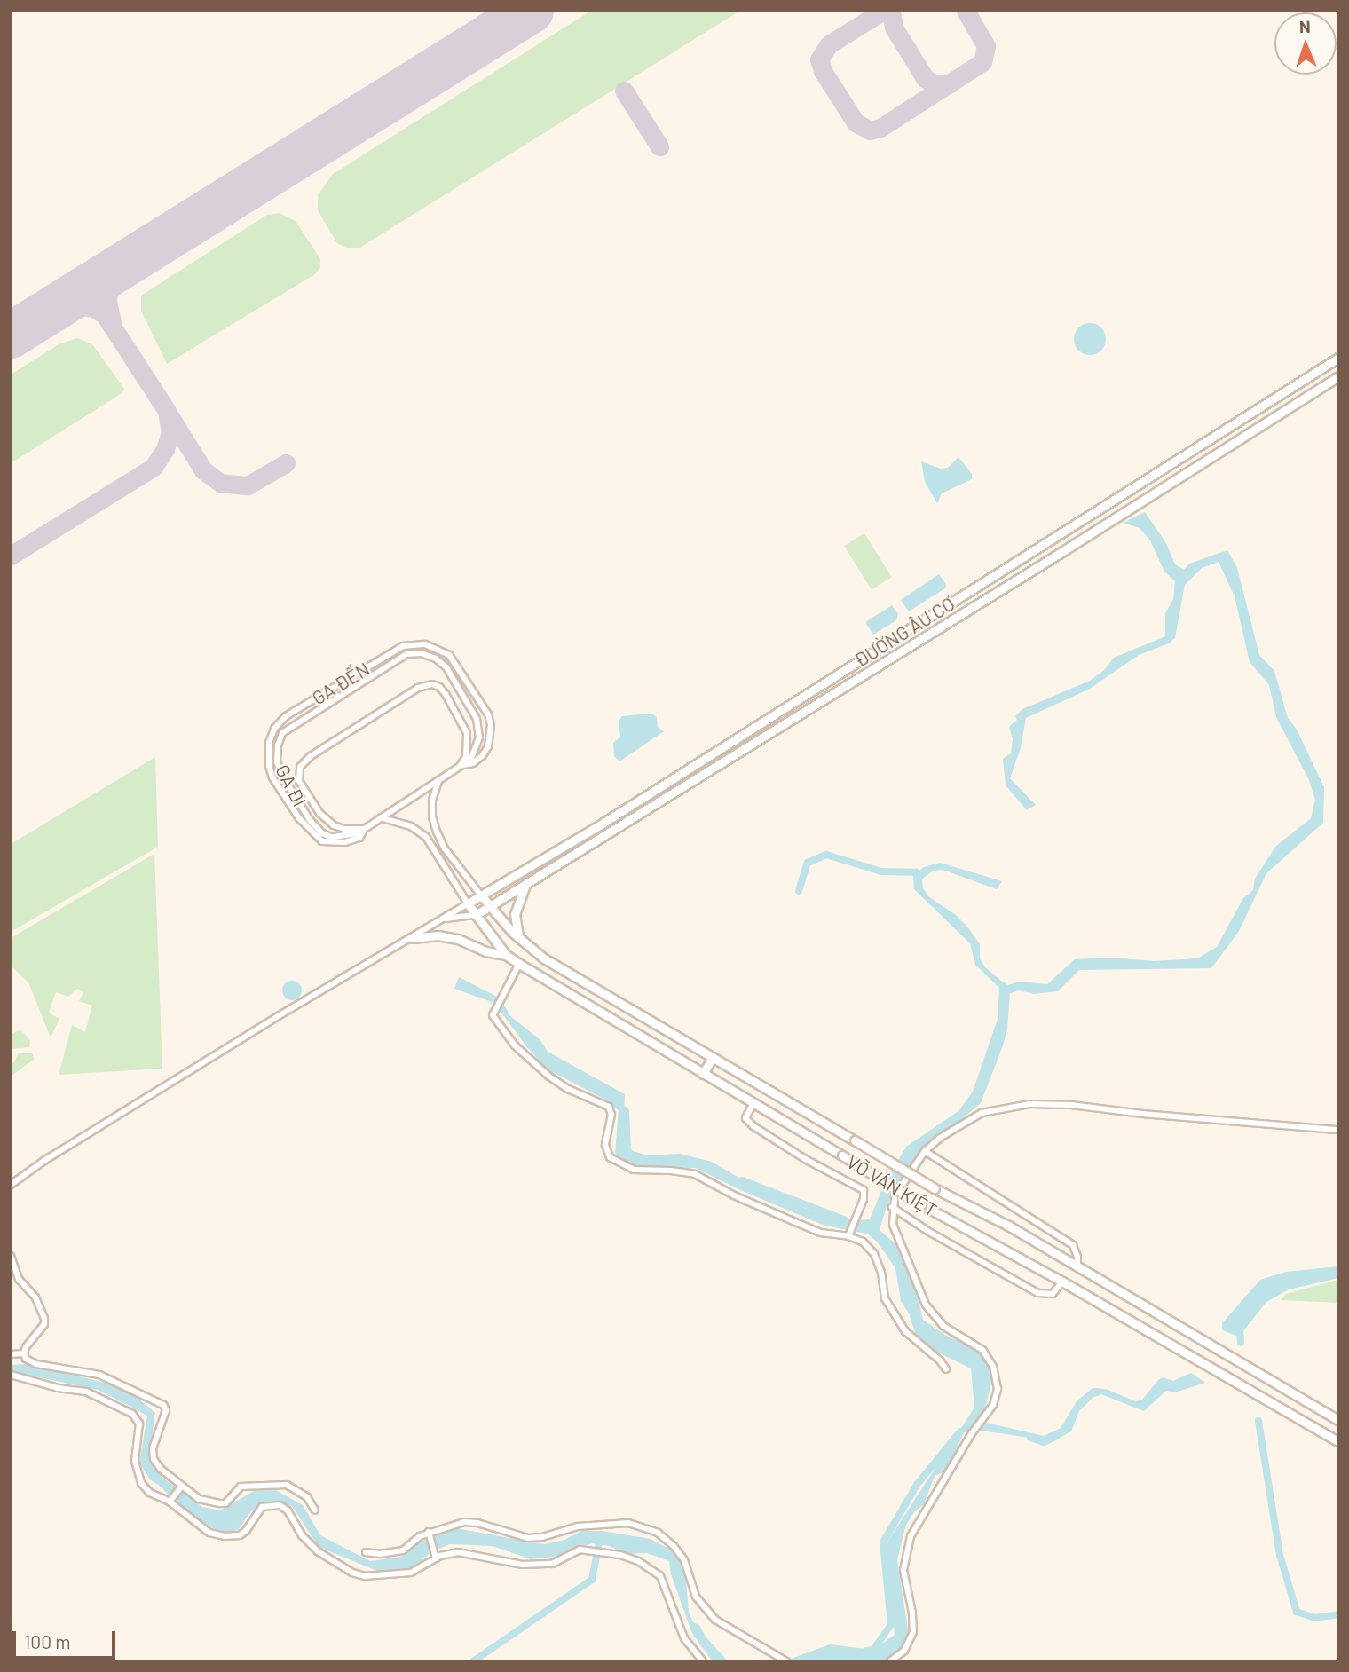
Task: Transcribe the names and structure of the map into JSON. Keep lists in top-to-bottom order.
{
  "streets": {
    "main road": ["ĐƯỜNG ÂU CƠ", "VÕ VĂN KIỆT"],
    "street": ["GA ĐẾN", "GA ĐI"]
  },
  "crossings": [
    ["ĐƯỜNG ÂU CƠ", "VÕ VĂN KIỆT"],
    ["GA ĐẾN", "GA ĐI"]
  ],
  "scale_bar": "100 m",
  "north": "top"
}
